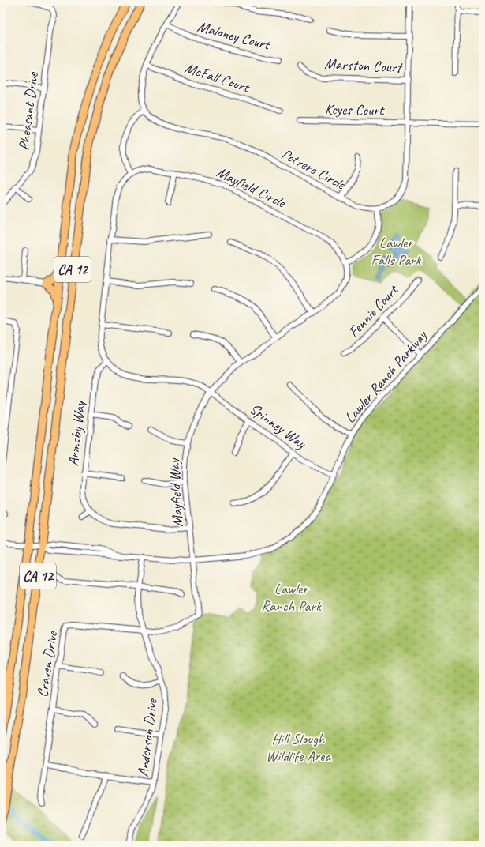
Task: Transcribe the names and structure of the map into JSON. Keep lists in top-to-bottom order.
{
  "streets": {
    "highway": ["CA 12"],
    "street": [
      "Maloney Court",
      "Marston Court",
      "McFall Court",
      "Keyes Court",
      "Pheasant Drive",
      "Potrero Circle",
      "Mayfield Circle",
      "Fennie Court",
      "Lawler Ranch Parkway",
      "Spinney Way",
      "Armsby Way",
      "Mayfield Way",
      "Craven Drive",
      "Anderson Drive"
    ]
  },
  "crossings": [
    ["Maloney Court", "Potrero Circle"],
    ["McFall Court", "Potrero Circle"],
    ["Mayfield Circle", "Spinney Way"],
    ["Mayfield Circle", "Mayfield Way"],
    ["CA 12", "Lawler Ranch Parkway"],
    ["Lawler Ranch Parkway", "Spinney Way"],
    ["Lawler Ranch Parkway", "Mayfield Way"],
    ["Lawler Ranch Parkway", "Anderson Drive"],
    ["Spinney Way", "Mayfield Way"],
    ["Mayfield Way", "Craven Drive"],
    ["Mayfield Way", "Anderson Drive"],
    ["Craven Drive", "Anderson Drive"]
  ],
  "parks": ["Lawler Falls Park", "Lawler Ranch Park", "Hill Slough Wildlife Area"]
}
